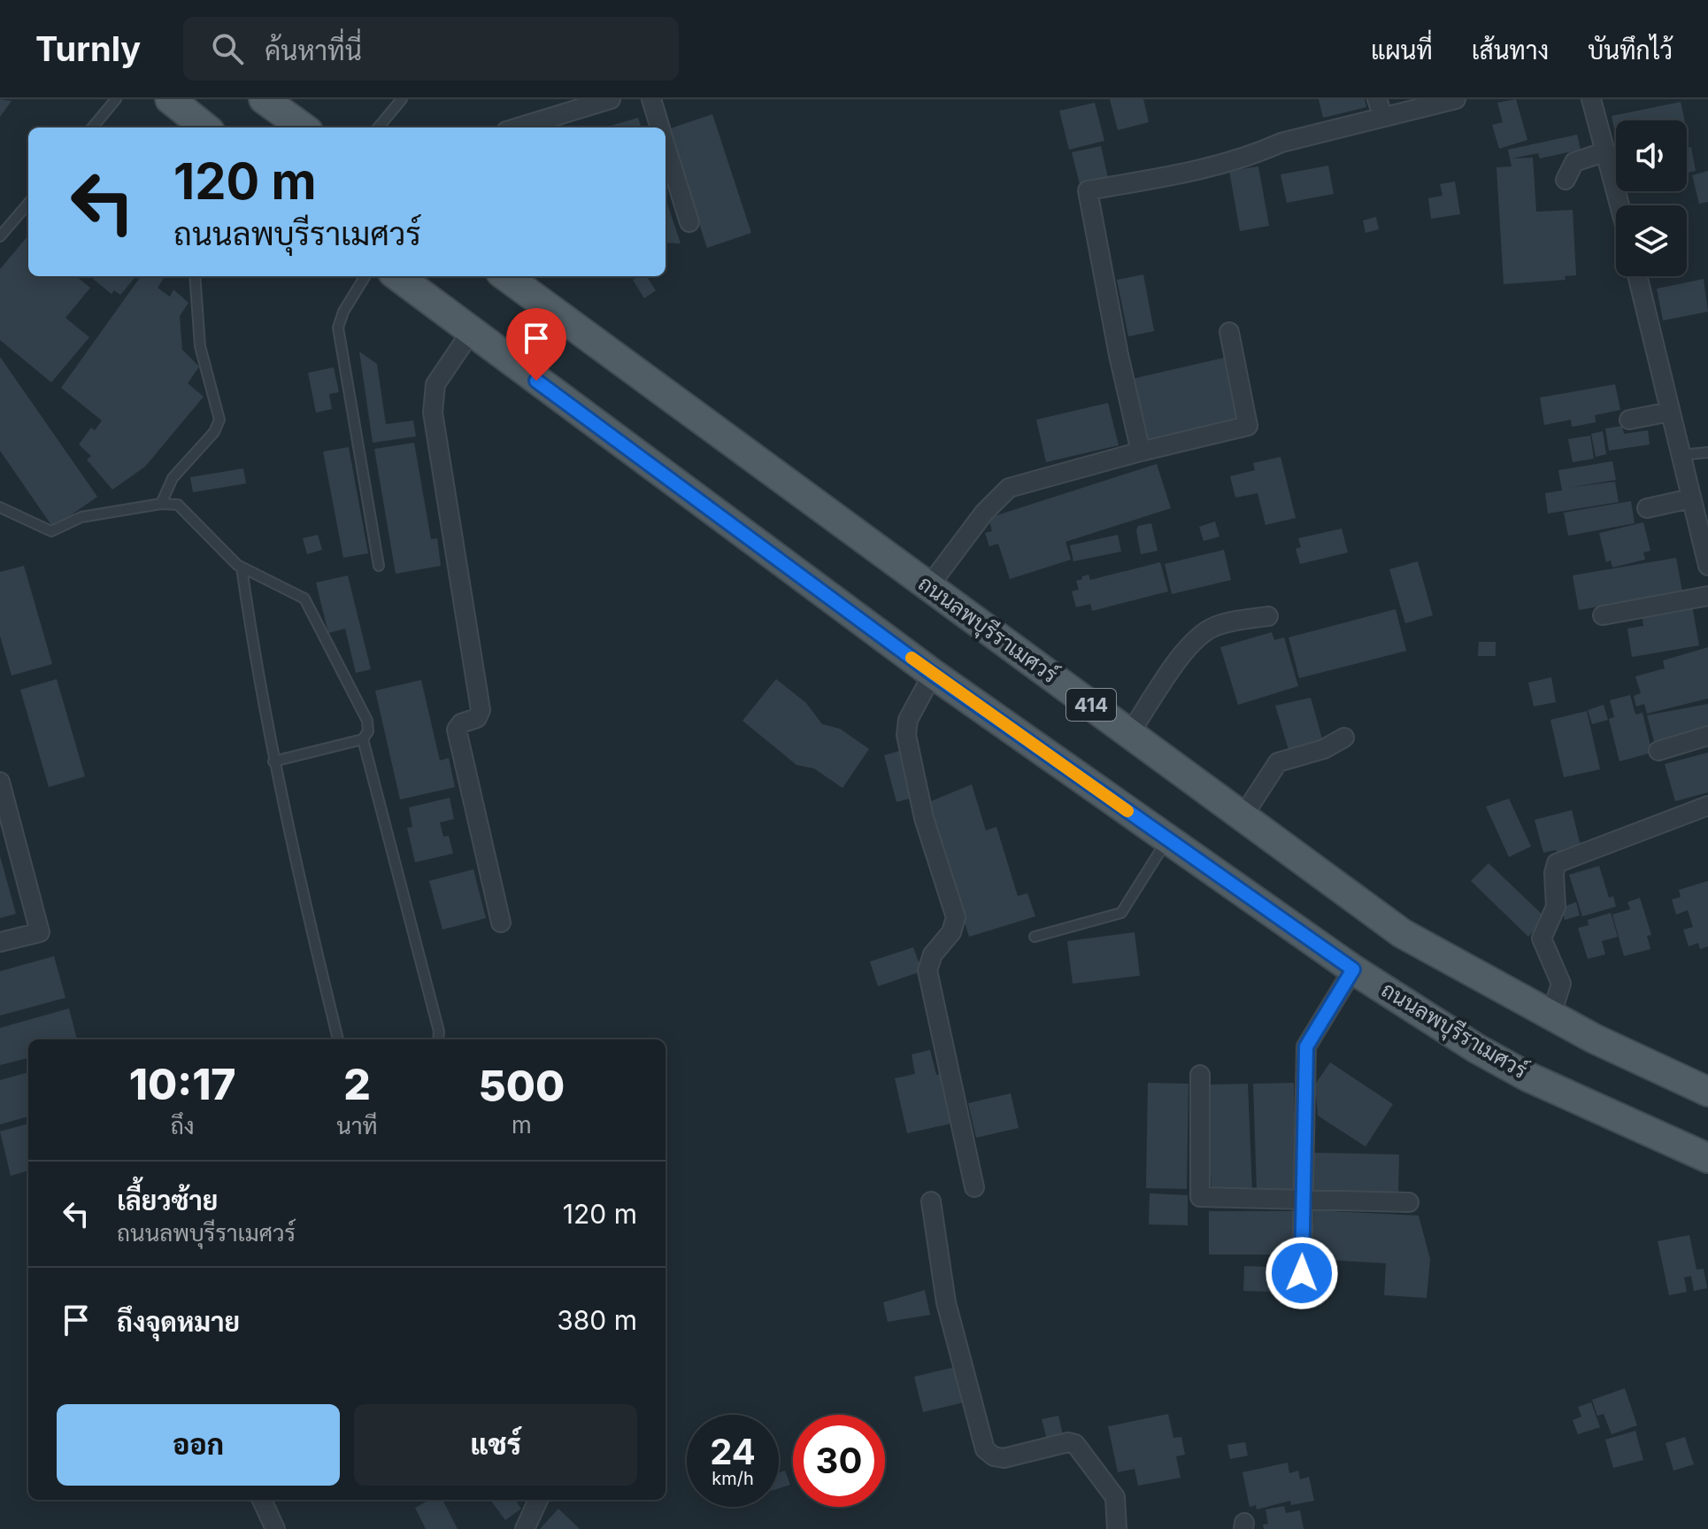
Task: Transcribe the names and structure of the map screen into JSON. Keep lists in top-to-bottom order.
{
  "streets": {
    "main road": ["ถนนลพบุรีราเมศวร์", "414"]
  },
  "page": {
    "header": "Turnly",
    "search": "ค้นหาที่นี่",
    "nav": ["แผนที่", "เส้นทาง", "บันทึกไว้"],
    "turn": ["120 m", "ถนนลพบุรีราเมศวร์"],
    "eta": [
      "10:17",
      "ถึง",
      "2",
      "นาที",
      "500",
      "m"
    ],
    "list": [
      {
        "name": "เลี้ยวซ้าย",
        "note": "ถนนลพบุรีราเมศวร์",
        "value": "120 m"
      },
      {
        "name": "ถึงจุดหมาย",
        "value": "380 m"
      }
    ],
    "buttons": ["ออก", "แชร์"],
    "speed": "24 km/h",
    "limit": "30"
  }
}
